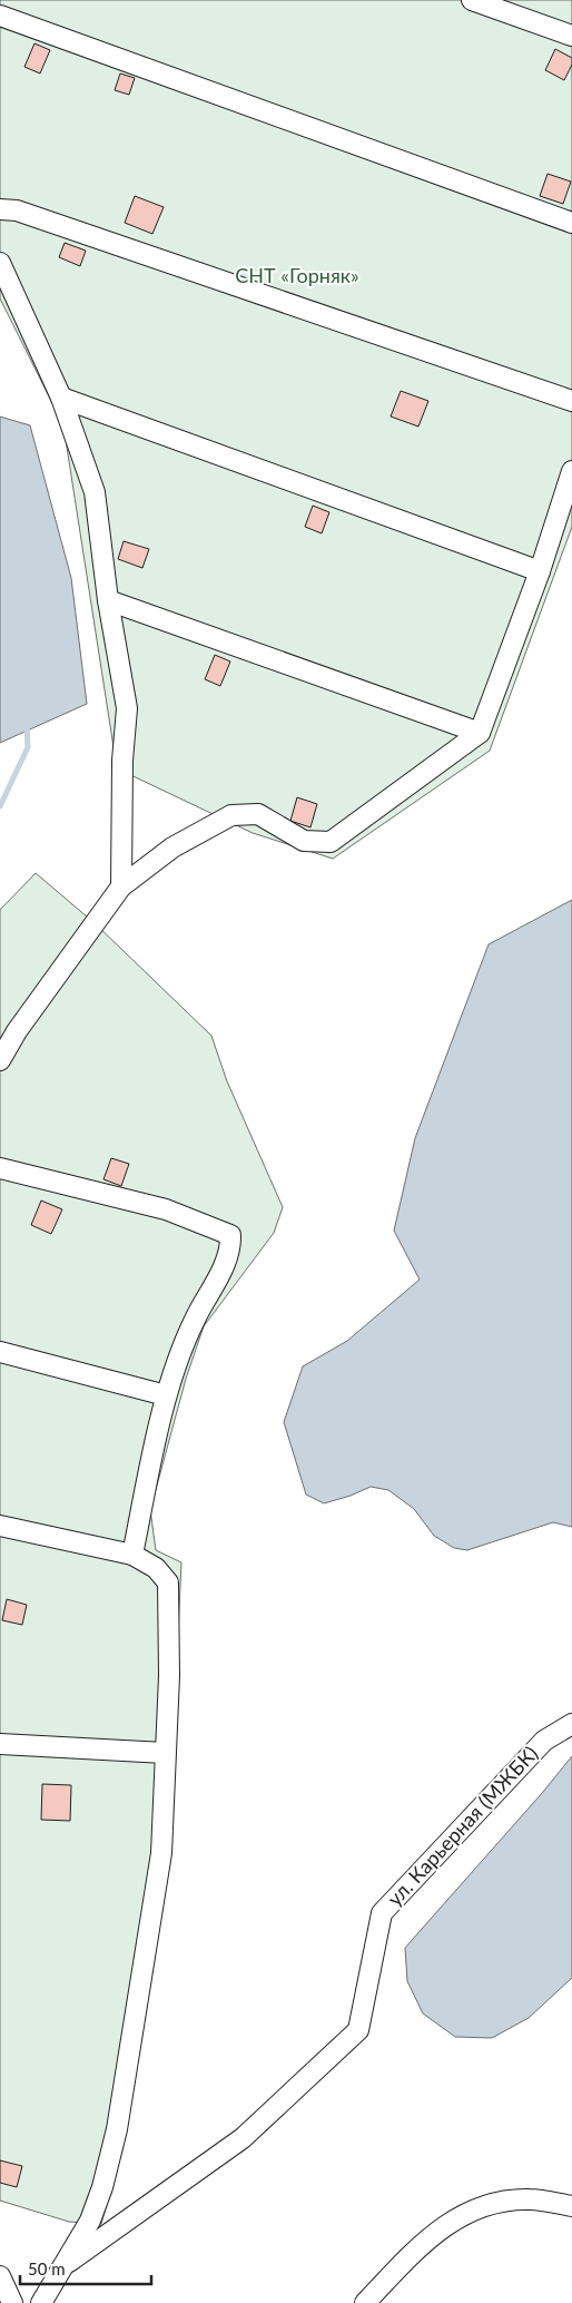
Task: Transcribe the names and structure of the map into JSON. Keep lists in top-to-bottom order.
{
  "streets": {
    "street": ["ул. Карьерная (МЖБК)"]
  },
  "parks": ["СНТ «Горняк»"],
  "scale_bar": "50 m"
}
